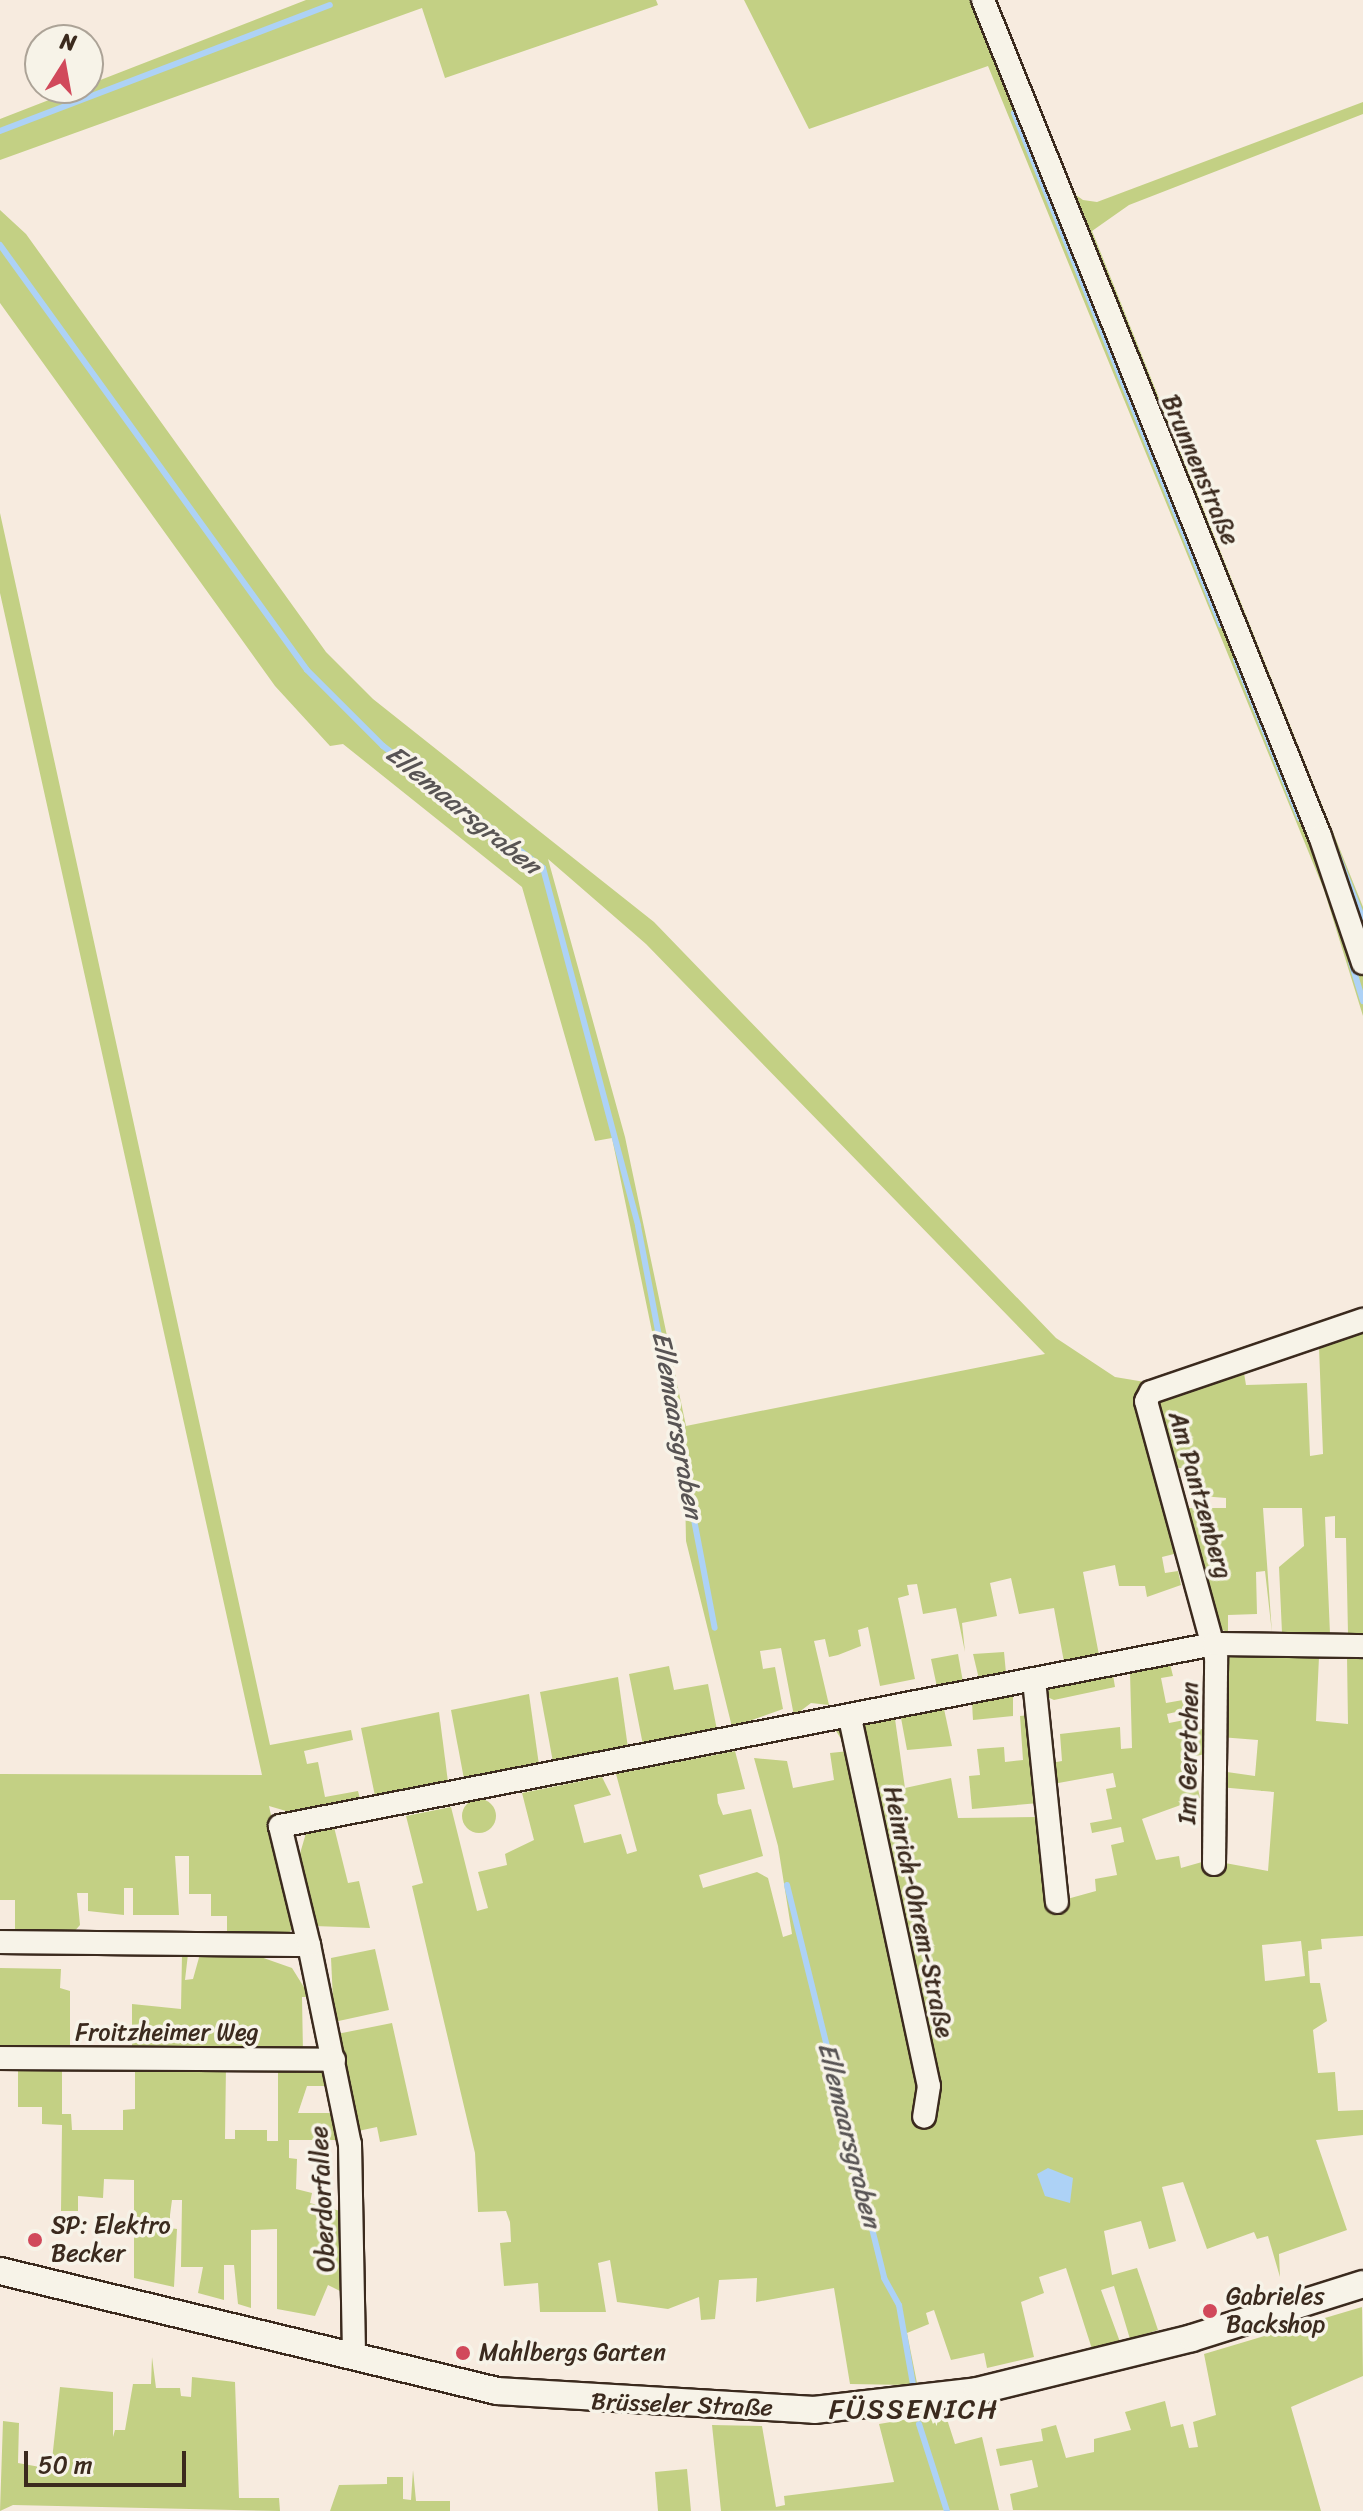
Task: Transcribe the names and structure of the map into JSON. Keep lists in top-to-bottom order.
{
  "streets": {
    "street": [
      "Brunnenstraße",
      "Am Pantzenberg",
      "Im Geretchen",
      "Heinrich-Ohrem-Straße",
      "Froitzheimer Weg",
      "Oberdorfallee",
      "Brüsseler Straße"
    ]
  },
  "crossings": [
    ["Am Pantzenberg", "Im Geretchen"],
    ["Heinrich-Ohrem-Straße", "Oberdorfallee"],
    ["Froitzheimer Weg", "Oberdorfallee"],
    ["Oberdorfallee", "Brüsseler Straße"]
  ],
  "districts": ["FÜSSENICH"],
  "water": ["Ellemaarsgraben"],
  "places": ["SP: Elektro Becker", "Gabrieles Backshop", "Mahlbergs Garten"],
  "scale_bar": "50 m",
  "north": "top"
}
